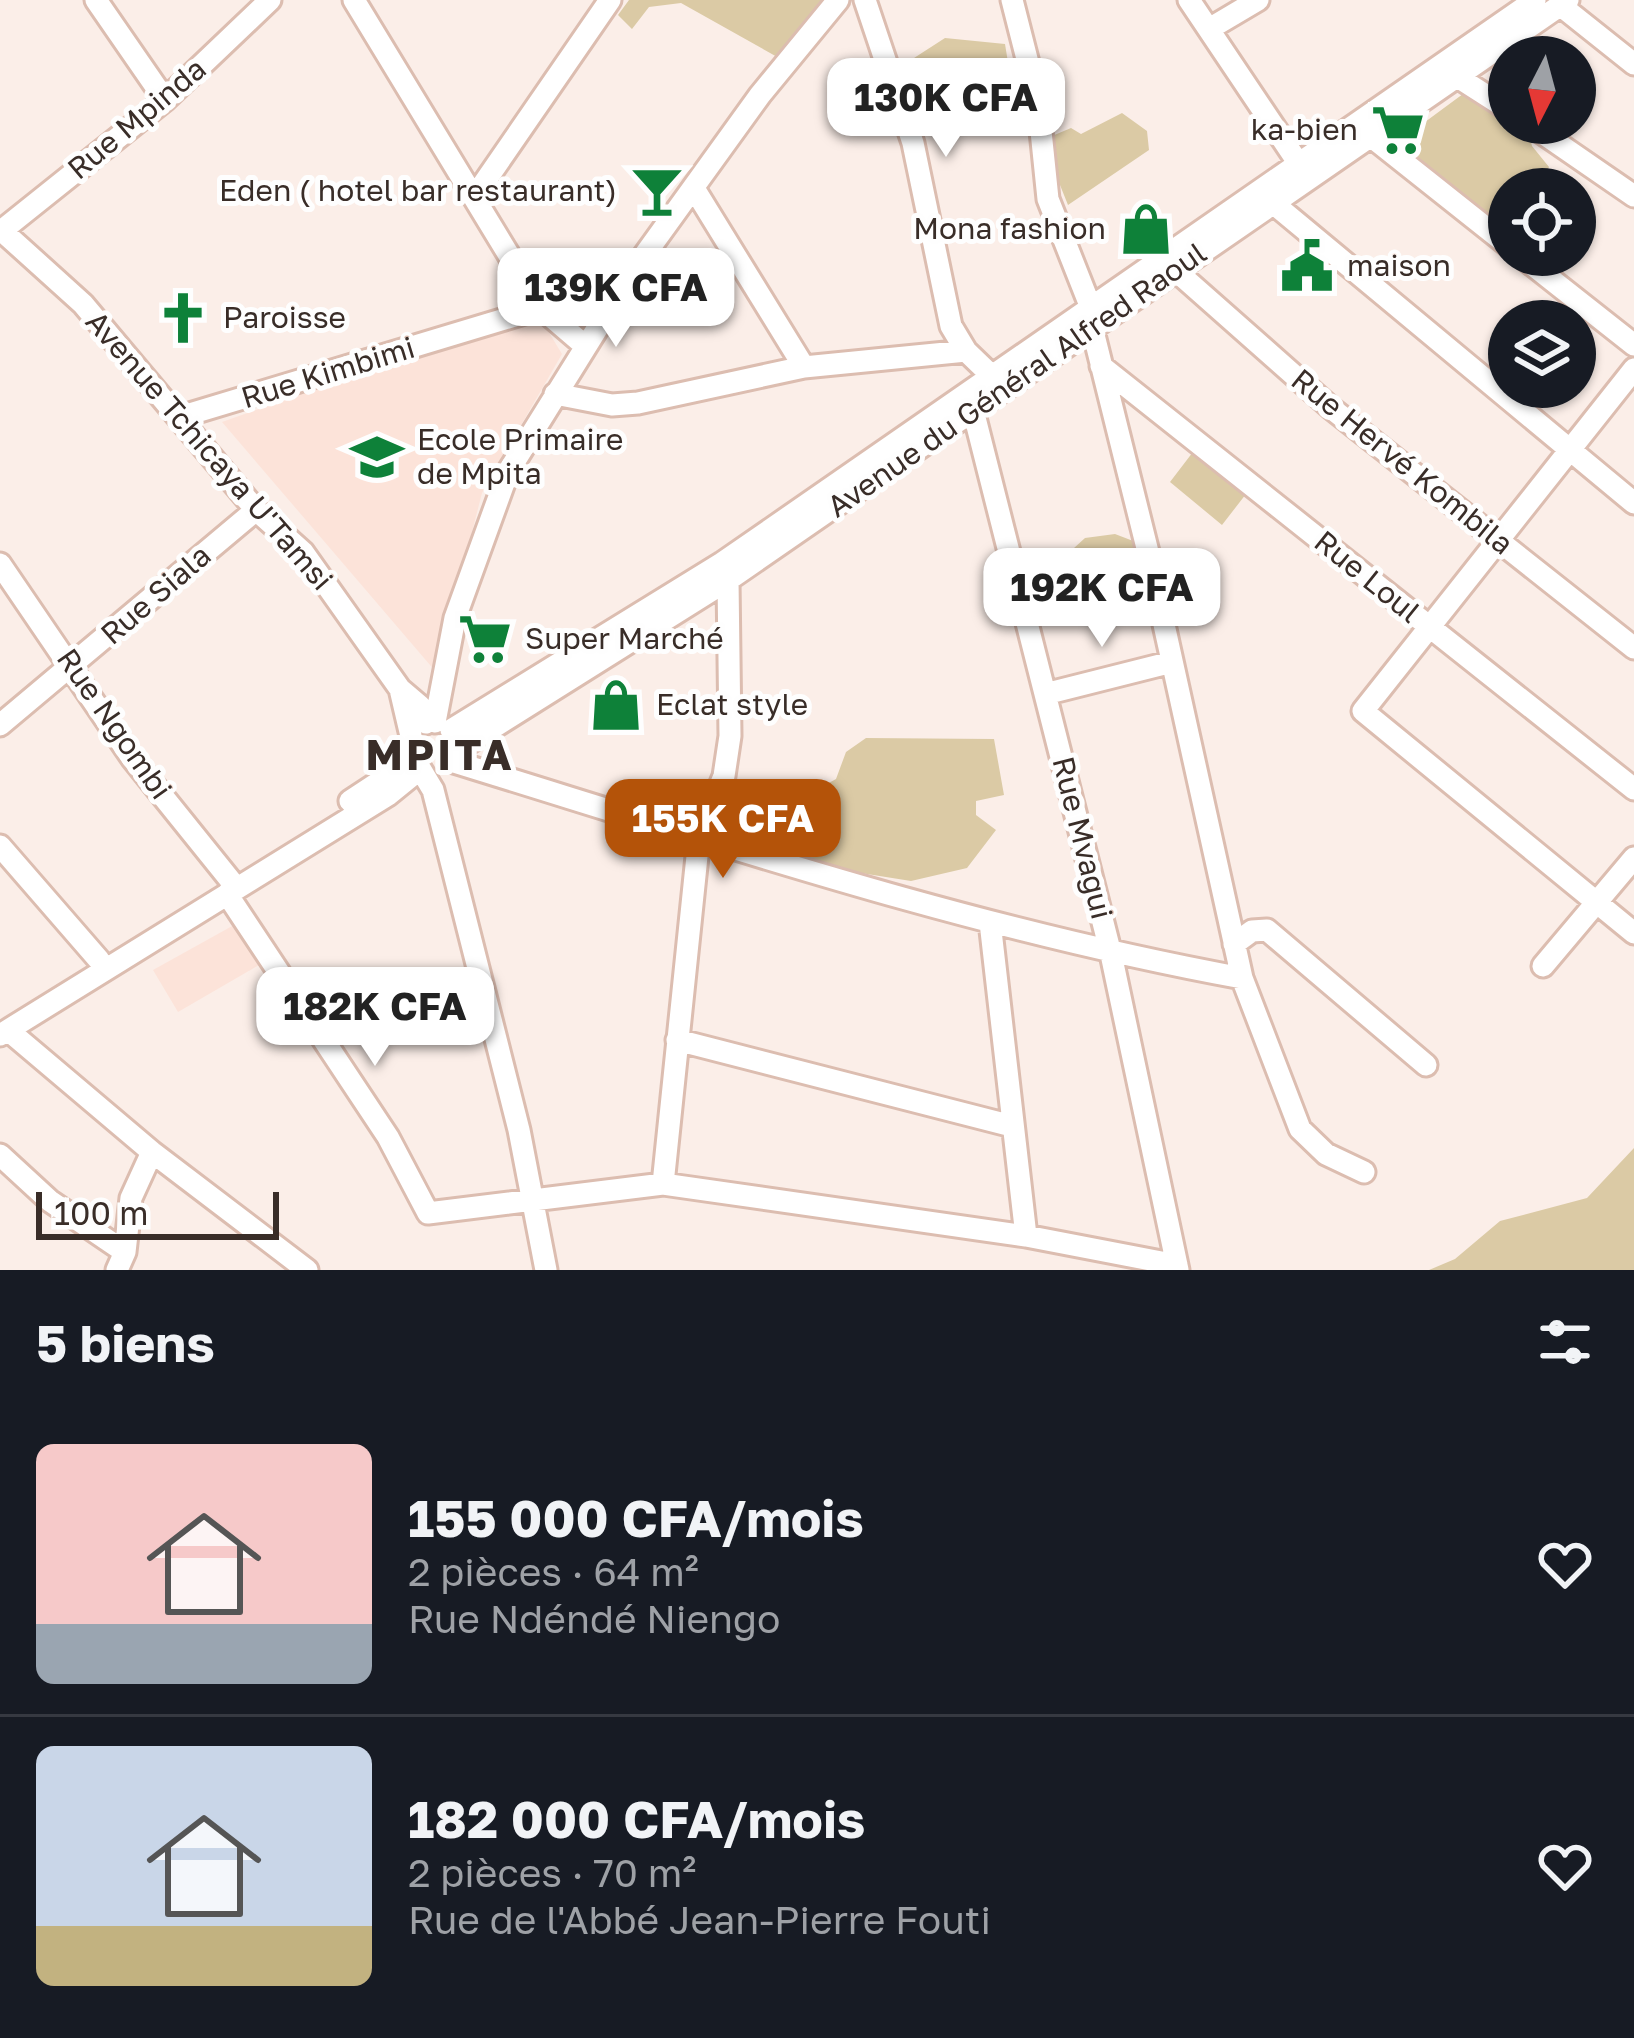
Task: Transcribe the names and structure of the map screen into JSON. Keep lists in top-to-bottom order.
{
  "streets": {
    "street": [
      "Rue Mpinda",
      "Rue Kimbimi",
      "Avenue du Général Alfred Raoul",
      "Avenue Tchicaya U'Tamsi",
      "Rue Hervé Kombila",
      "Rue Loul",
      "Rue Siala",
      "Rue Ngombi",
      "Rue Mvagui"
    ]
  },
  "crossings": [
    ["Rue Mpinda", "Avenue Tchicaya U'Tamsi"],
    ["Rue Kimbimi", "Avenue Tchicaya U'Tamsi"],
    ["Avenue du Général Alfred Raoul", "Avenue Tchicaya U'Tamsi"],
    ["Avenue du Général Alfred Raoul", "Rue Hervé Kombila"],
    ["Avenue du Général Alfred Raoul", "Rue Ngombi"],
    ["Avenue du Général Alfred Raoul", "Rue Mvagui"],
    ["Avenue Tchicaya U'Tamsi", "Rue Siala"],
    ["Rue Siala", "Rue Ngombi"]
  ],
  "districts": ["MPITA"],
  "places": {
    "supermarket": ["ka-bien", "Super Marché"],
    "bar": ["Eden ( hotel bar restaurant)"],
    "shop": ["Mona fashion", "Eclat style"],
    "public building": ["maison"],
    "church": ["Paroisse"],
    "school or university": ["Ecole Primaire de Mpita"]
  },
  "scale_bar": "100 m",
  "north": "bottom",
  "page": {
    "price": [
      "130K CFA",
      "139K CFA",
      "192K CFA",
      "155K CFA",
      "182K CFA"
    ],
    "scale": "100 m",
    "heading": "5 biens",
    "list": [
      {
        "name": "155 000 CFA/mois",
        "note": "2 pièces · 64 m² · Rue Ndéndé Niengo"
      },
      {
        "name": "182 000 CFA/mois",
        "note": "2 pièces · 70 m² · Rue de l'Abbé Jean-Pierre Fouti"
      }
    ]
  }
}
